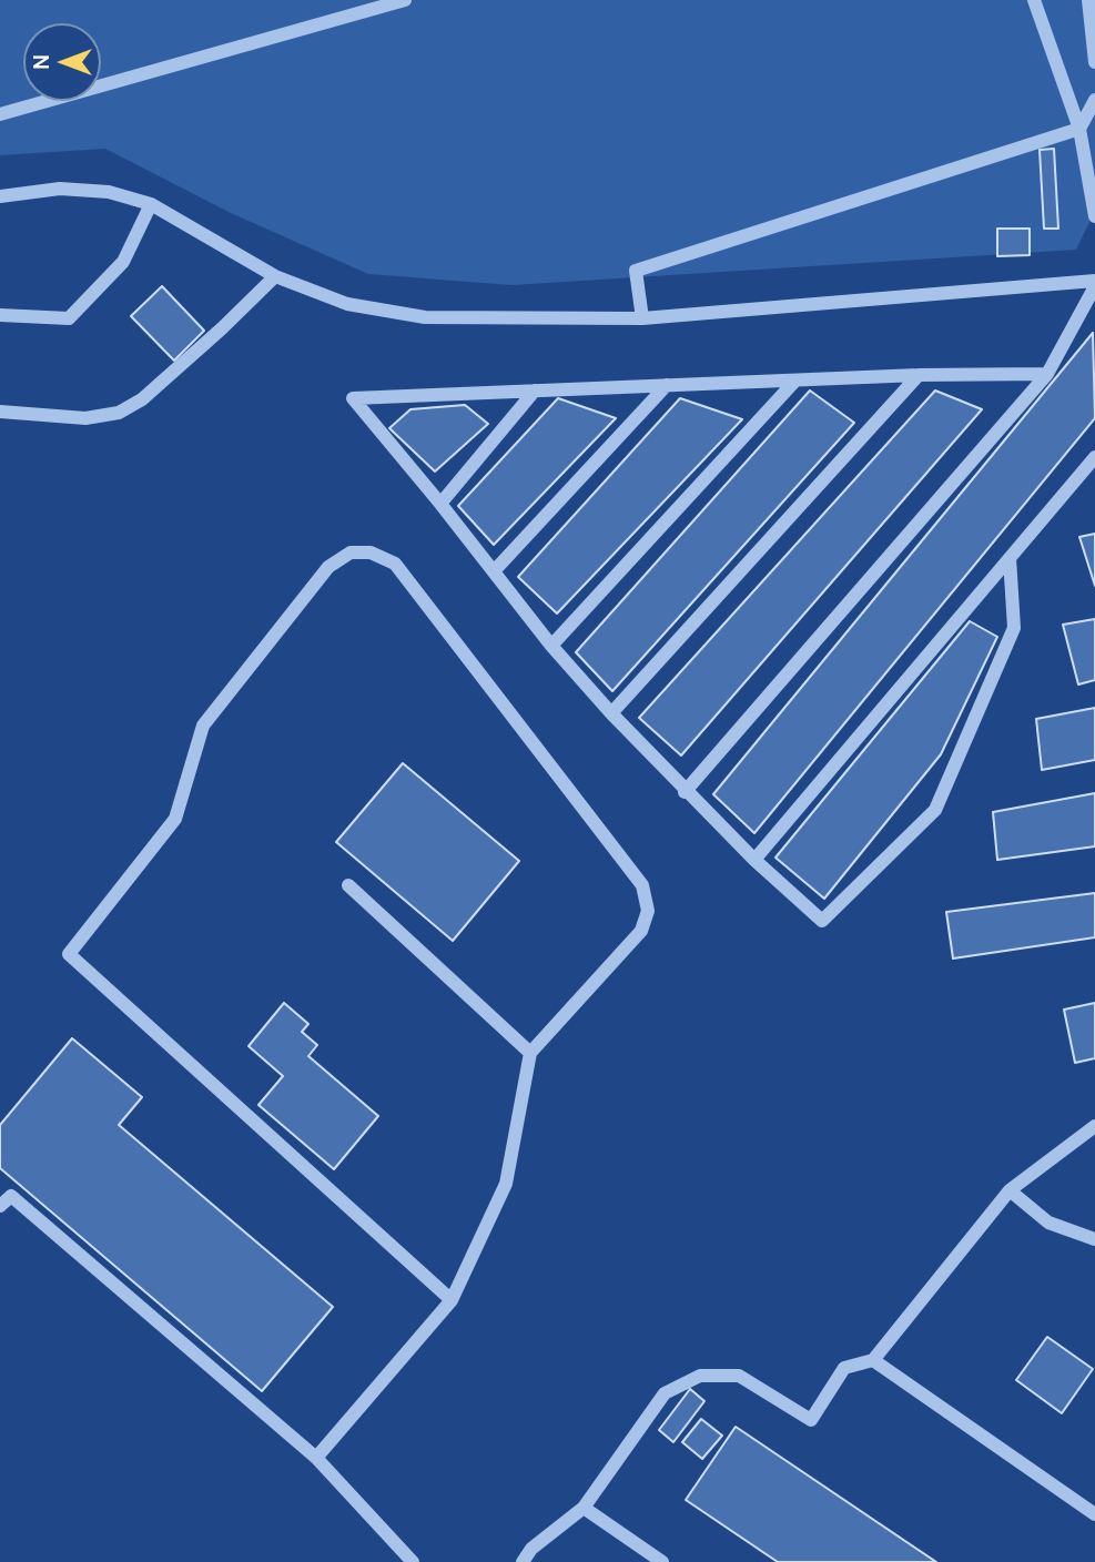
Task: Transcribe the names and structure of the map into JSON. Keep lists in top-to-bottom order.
{
  "north": "left"
}
